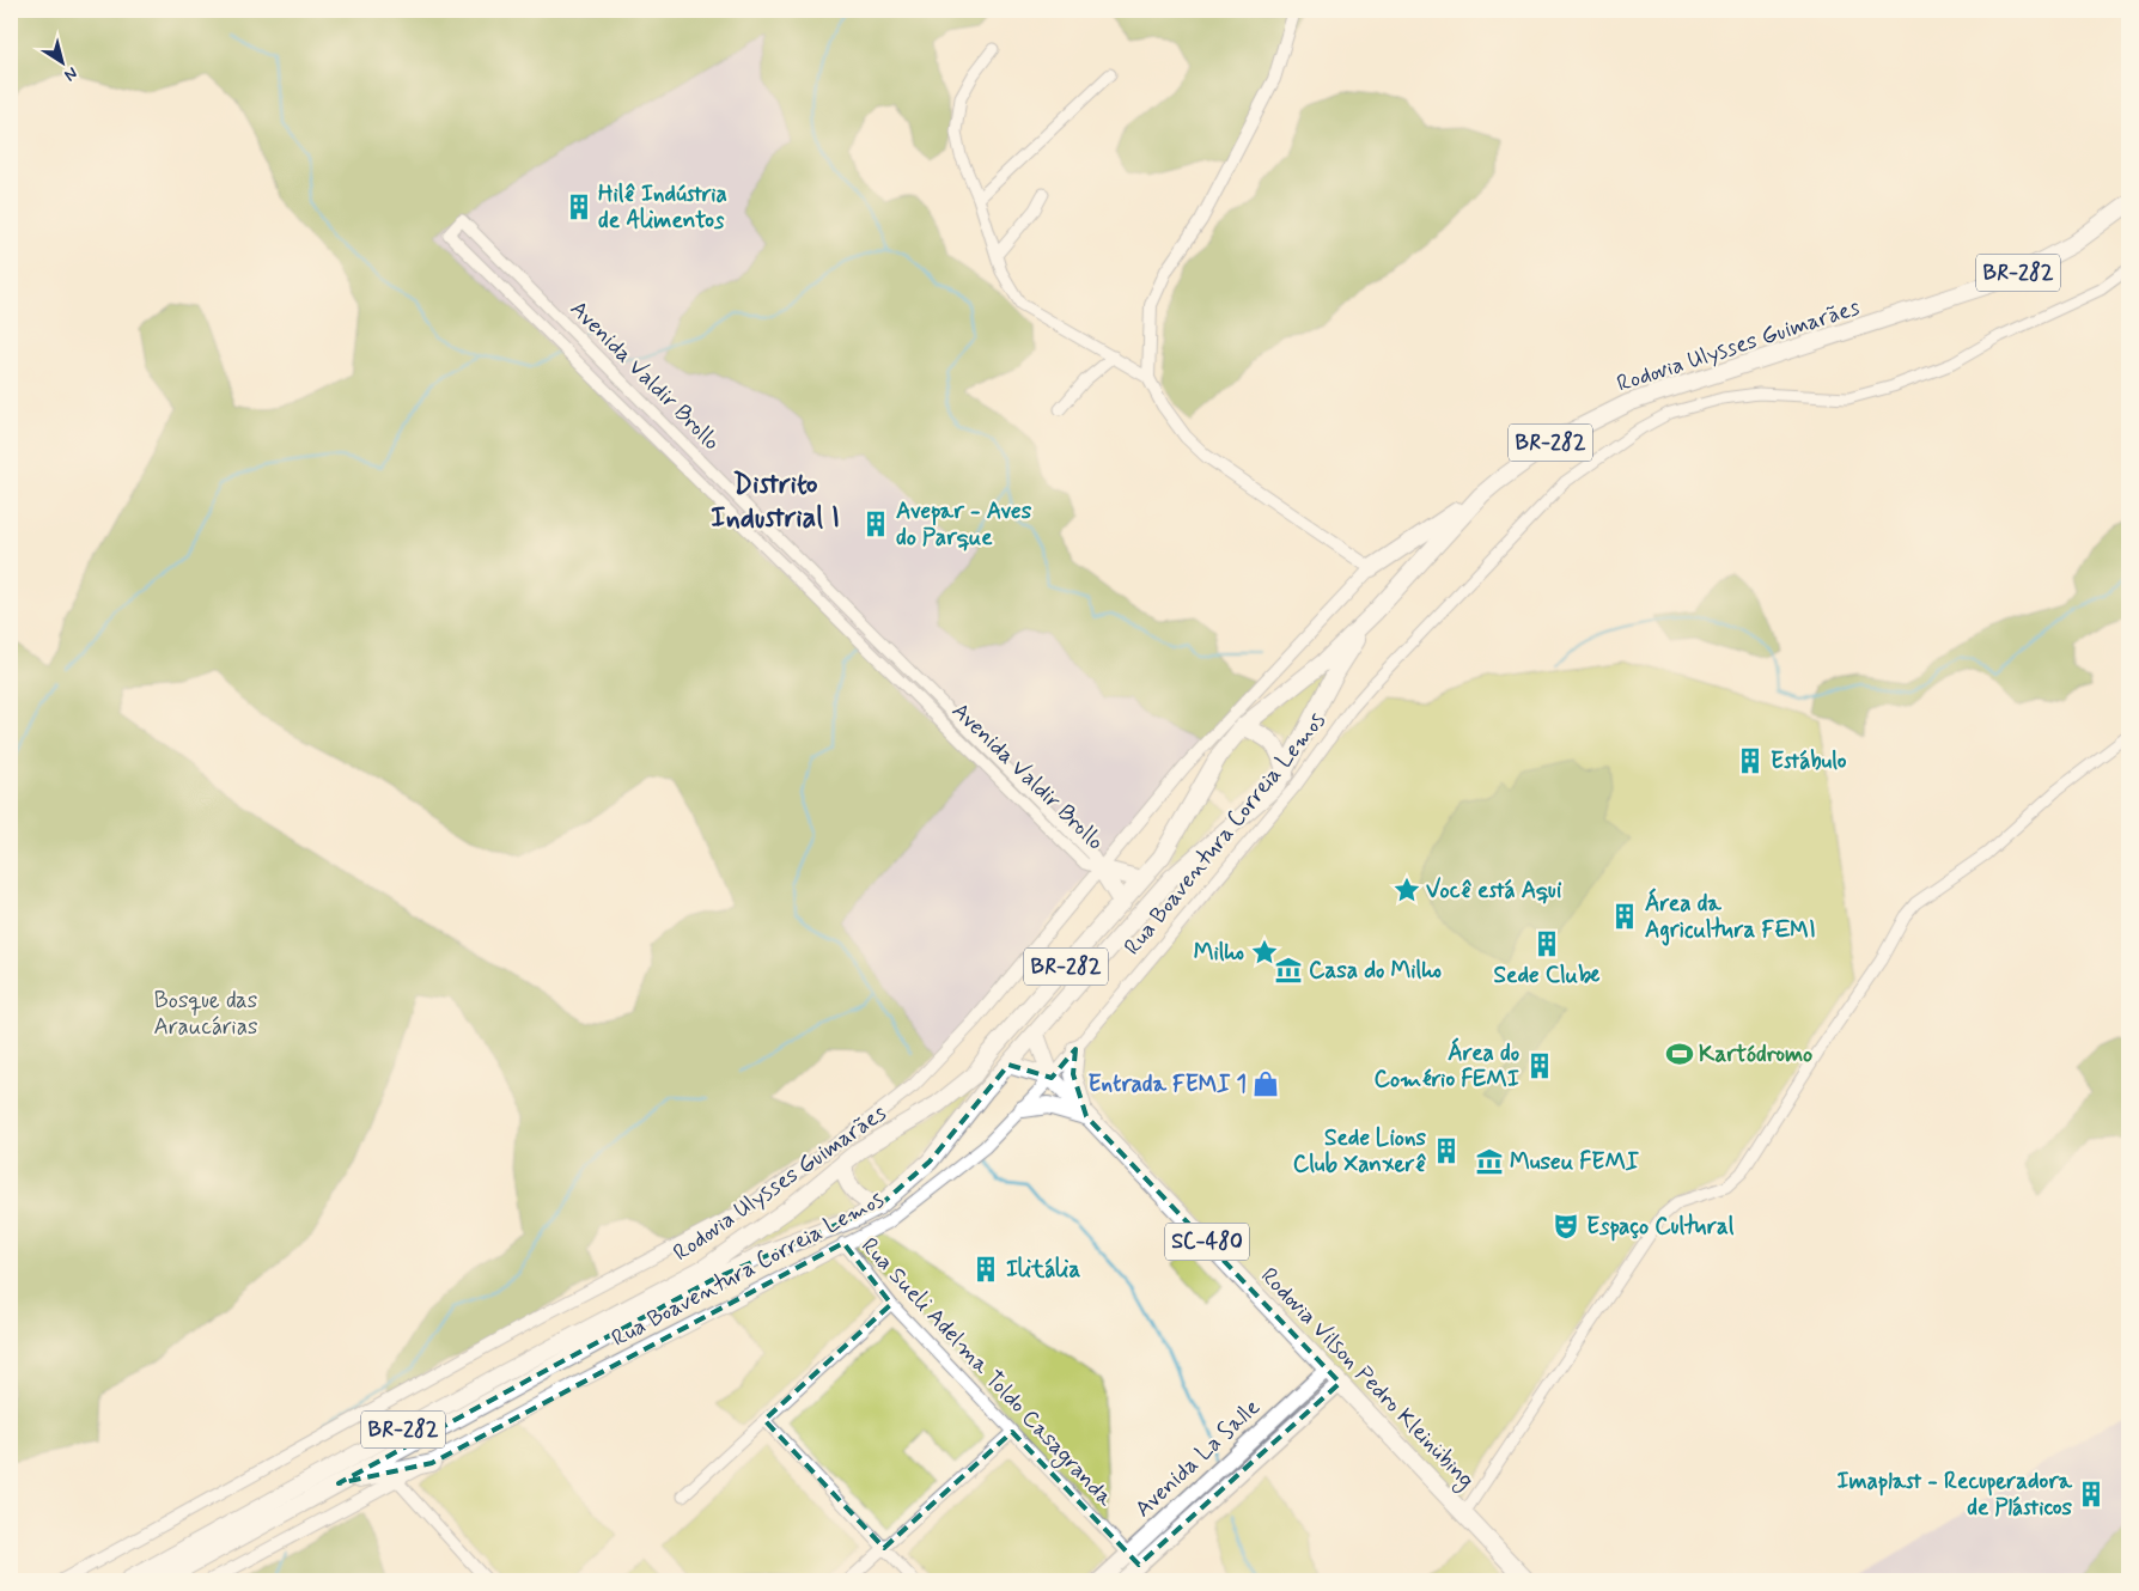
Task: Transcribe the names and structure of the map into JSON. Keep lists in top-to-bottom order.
{
  "streets": {
    "main road": [
      "BR-282",
      "Rodovia Ulysses Guimarães",
      "SC-480",
      "Rodovia Vilson Pedro Kleinübing",
      "Avenida La Salle"
    ],
    "street": ["Avenida Valdir Brollo", "Rua Boaventura Correia Lemos", "Rua Sueli Adelma Toldo Casagranda"]
  },
  "crossings": [
    ["Rodovia Ulysses Guimarães", "Rodovia Vilson Pedro Kleinübing"],
    ["Rua Boaventura Correia Lemos", "Rua Sueli Adelma Toldo Casagranda"],
    ["Rua Boaventura Correia Lemos", "Rodovia Vilson Pedro Kleinübing"],
    ["Rua Sueli Adelma Toldo Casagranda", "Avenida La Salle"],
    ["Rodovia Vilson Pedro Kleinübing", "Avenida La Salle"]
  ],
  "districts": ["Distrito Industrial I"],
  "parks": ["Bosque das Araucárias"],
  "places": {
    "building": [
      "Hilê Indústria de Alimentos",
      "Avepar - Aves do Parque",
      "Estábulo",
      "Área da Agricultura FEMI",
      "Sede Clube",
      "Área do Comério FEMI",
      "Sede Lions Club Xanxerê",
      "Ilitália",
      "Imaplast - Recuperadora de Plásticos"
    ],
    "place": ["Você está Aqui", "Milho"],
    "museum": ["Casa do Milho", "Museu FEMI"],
    "sports": ["Kartódromo"],
    "shop": ["Entrada FEMI 1"],
    "theatre": ["Espaço Cultural"]
  },
  "north": "bottom right"
}
